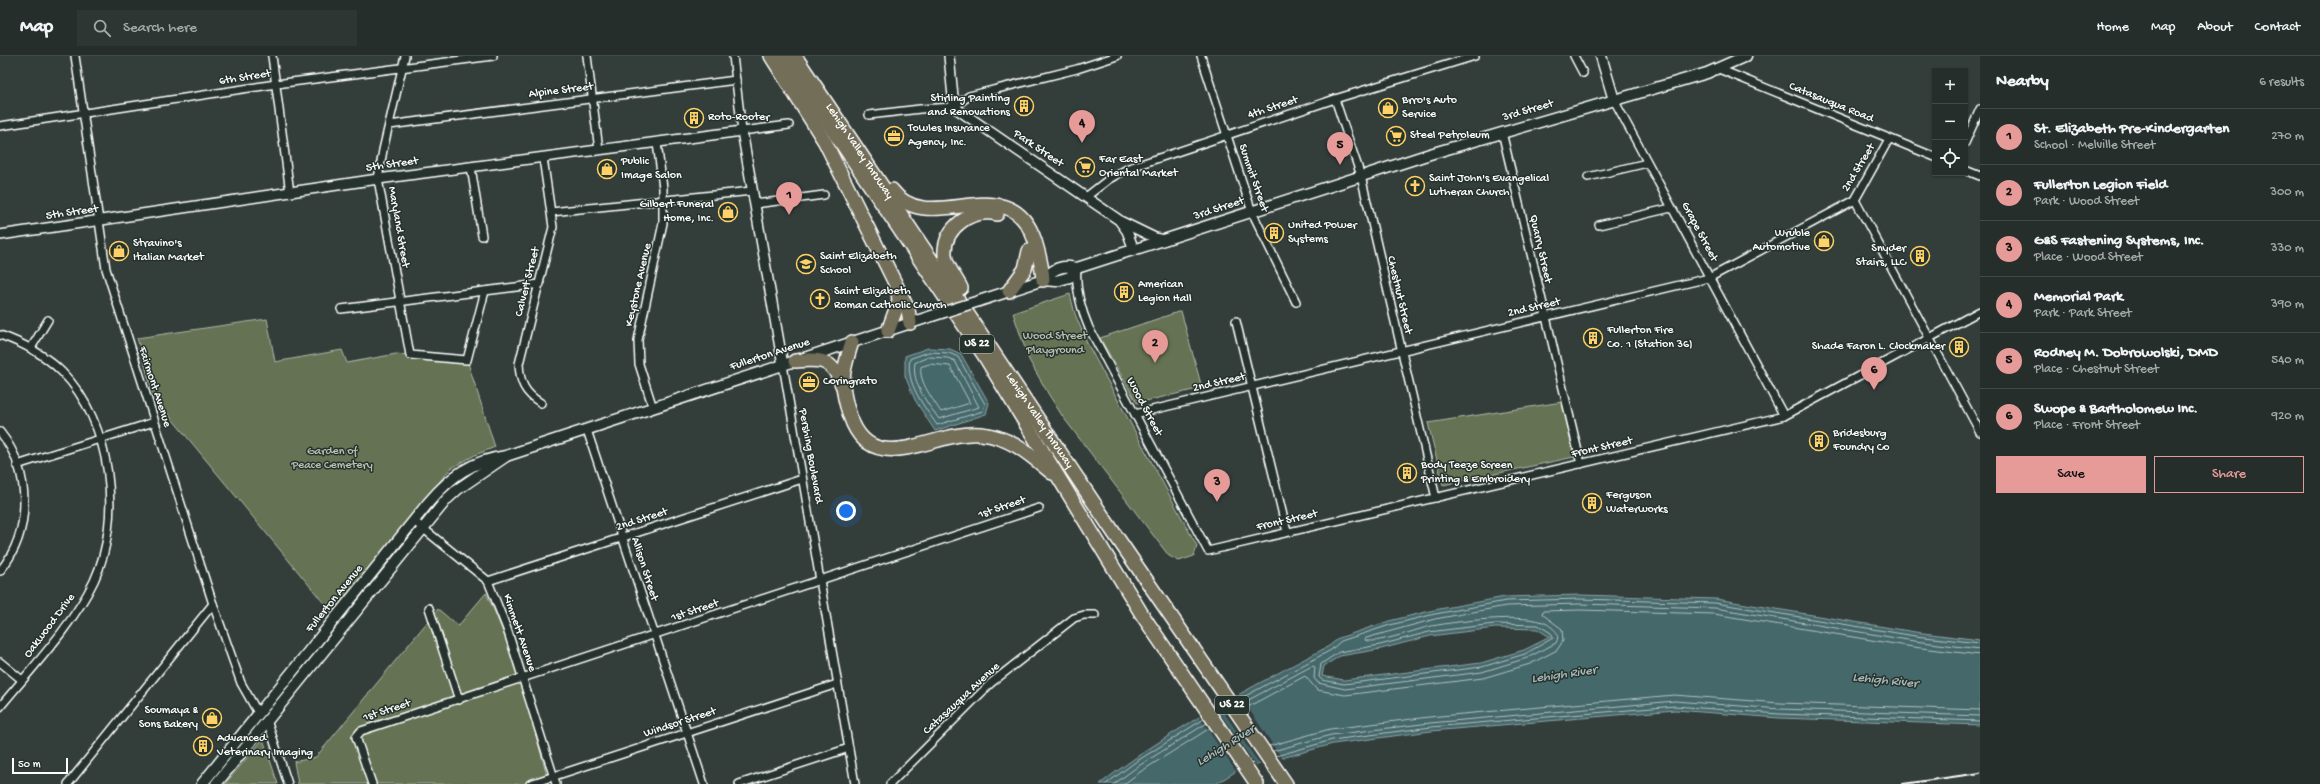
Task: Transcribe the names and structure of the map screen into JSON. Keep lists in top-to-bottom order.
{
  "streets": {
    "highway": ["Lehigh Valley Thruway", "US 22"],
    "main road": ["3rd Street", "Grape Street", "Fullerton Avenue"],
    "street": [
      "6th Street",
      "Alpine Street",
      "Catasauqua Road",
      "4th Street",
      "Park Street",
      "5th Street",
      "2nd Street",
      "Summit Street",
      "Maryland Street",
      "Quarry Street",
      "Calvert Street",
      "Keystone Avenue",
      "Chestnut Street",
      "Fairmont Avenue",
      "Wood Street",
      "Front Street",
      "Pershing Boulevard",
      "1st Street",
      "Allison Street",
      "Oakwood Drive",
      "Kimmett Avenue",
      "Catasauqua Avenue",
      "Windsor Street"
    ]
  },
  "crossings": [
    ["6th Street", "Maryland Street"],
    ["6th Street", "Fairmont Avenue"],
    ["Alpine Street", "Maryland Street"],
    ["Catasauqua Road", "3rd Street"],
    ["Catasauqua Road", "2nd Street"],
    ["4th Street", "Park Street"],
    ["4th Street", "Summit Street"],
    ["4th Street", "Chestnut Street"],
    ["3rd Street", "Park Street"],
    ["3rd Street", "Summit Street"],
    ["3rd Street", "Grape Street"],
    ["3rd Street", "Quarry Street"],
    ["3rd Street", "Chestnut Street"],
    ["3rd Street", "Fullerton Avenue"],
    ["Park Street", "Fullerton Avenue"],
    ["5th Street", "Maryland Street"],
    ["5th Street", "Calvert Street"],
    ["5th Street", "Keystone Avenue"],
    ["5th Street", "Fairmont Avenue"],
    ["5th Street", "Pershing Boulevard"],
    ["2nd Street", "Grape Street"],
    ["2nd Street", "Quarry Street"],
    ["2nd Street", "Chestnut Street"],
    ["2nd Street", "Wood Street"],
    ["2nd Street", "Pershing Boulevard"],
    ["2nd Street", "Allison Street"],
    ["2nd Street", "Kimmett Avenue"],
    ["Grape Street", "Front Street"],
    ["Quarry Street", "Front Street"],
    ["Keystone Avenue", "Fullerton Avenue"],
    ["Chestnut Street", "Front Street"],
    ["Fullerton Avenue", "Fairmont Avenue"],
    ["Fullerton Avenue", "Wood Street"],
    ["Fullerton Avenue", "Pershing Boulevard"],
    ["Fullerton Avenue", "Allison Street"],
    ["Fullerton Avenue", "Kimmett Avenue"],
    ["Wood Street", "Front Street"],
    ["Pershing Boulevard", "1st Street"],
    ["Pershing Boulevard", "Windsor Street"],
    ["1st Street", "Allison Street"],
    ["1st Street", "Kimmett Avenue"],
    ["Allison Street", "Windsor Street"],
    ["Kimmett Avenue", "Windsor Street"]
  ],
  "water": ["Lehigh River"],
  "parks": ["Wood Street Playground", "Garden of Peace Cemetery"],
  "places": {
    "building": [
      "Stirling Painting and Renovations",
      "Roto-Rooter",
      "United Power Systems",
      "Snyder Stairs, LLC",
      "American Legion Hall",
      "Fullerton Fire Co. 1 (Station 36)",
      "Shade Faron L. Clockmaker",
      "Bridesburg Foundry Co",
      "Body Teeze Screen Printing & Embroidery",
      "Ferguson Waterworks",
      "Advanced Veterinary Imaging"
    ],
    "shop": [
      "Brro's Auto Service",
      "Public Image Salon",
      "Gilbert Funeral Home, Inc.",
      "Wruble Automotive",
      "Stravino's Italian Market",
      "Soumaya & Sons Bakery"
    ],
    "office": ["Towles Insurance Agency, Inc.", "Coringrato"],
    "supermarket": ["Steel Petroleum", "Far East Oriental Market"],
    "church": ["Saint John's Evangelical Lutheran Church", "Saint Elizabeth Roman Catholic Church"],
    "school or university": ["Saint Elizabeth School"]
  },
  "scale_bar": "50 m",
  "page": {
    "header": "Map",
    "search": "Search here",
    "nav": [
      "Home",
      "Map",
      "About",
      "Contact"
    ],
    "heading": ["Nearby", "6 results"],
    "map_buttons": ["+", "−"],
    "list": [
      {
        "mark": "1",
        "name": "St. Elizabeth Pre-Kindergarten",
        "note": "School · Melville Street",
        "value": "270 m"
      },
      {
        "mark": "2",
        "name": "Fullerton Legion Field",
        "note": "Park · Wood Street",
        "value": "300 m"
      },
      {
        "mark": "3",
        "name": "G&S Fastening Systems, Inc.",
        "note": "Place · Wood Street",
        "value": "330 m"
      },
      {
        "mark": "4",
        "name": "Memorial Park",
        "note": "Park · Park Street",
        "value": "390 m"
      },
      {
        "mark": "5",
        "name": "Rodney M. Dobrowolski, DMD",
        "note": "Place · Chestnut Street",
        "value": "540 m"
      },
      {
        "mark": "6",
        "name": "Swope & Bartholomew Inc.",
        "note": "Place · Front Street",
        "value": "920 m"
      }
    ],
    "pins": [
      "4",
      "5",
      "1",
      "2",
      "6",
      "3"
    ],
    "buttons": ["Save", "Share"],
    "scale": "50 m"
  }
}
